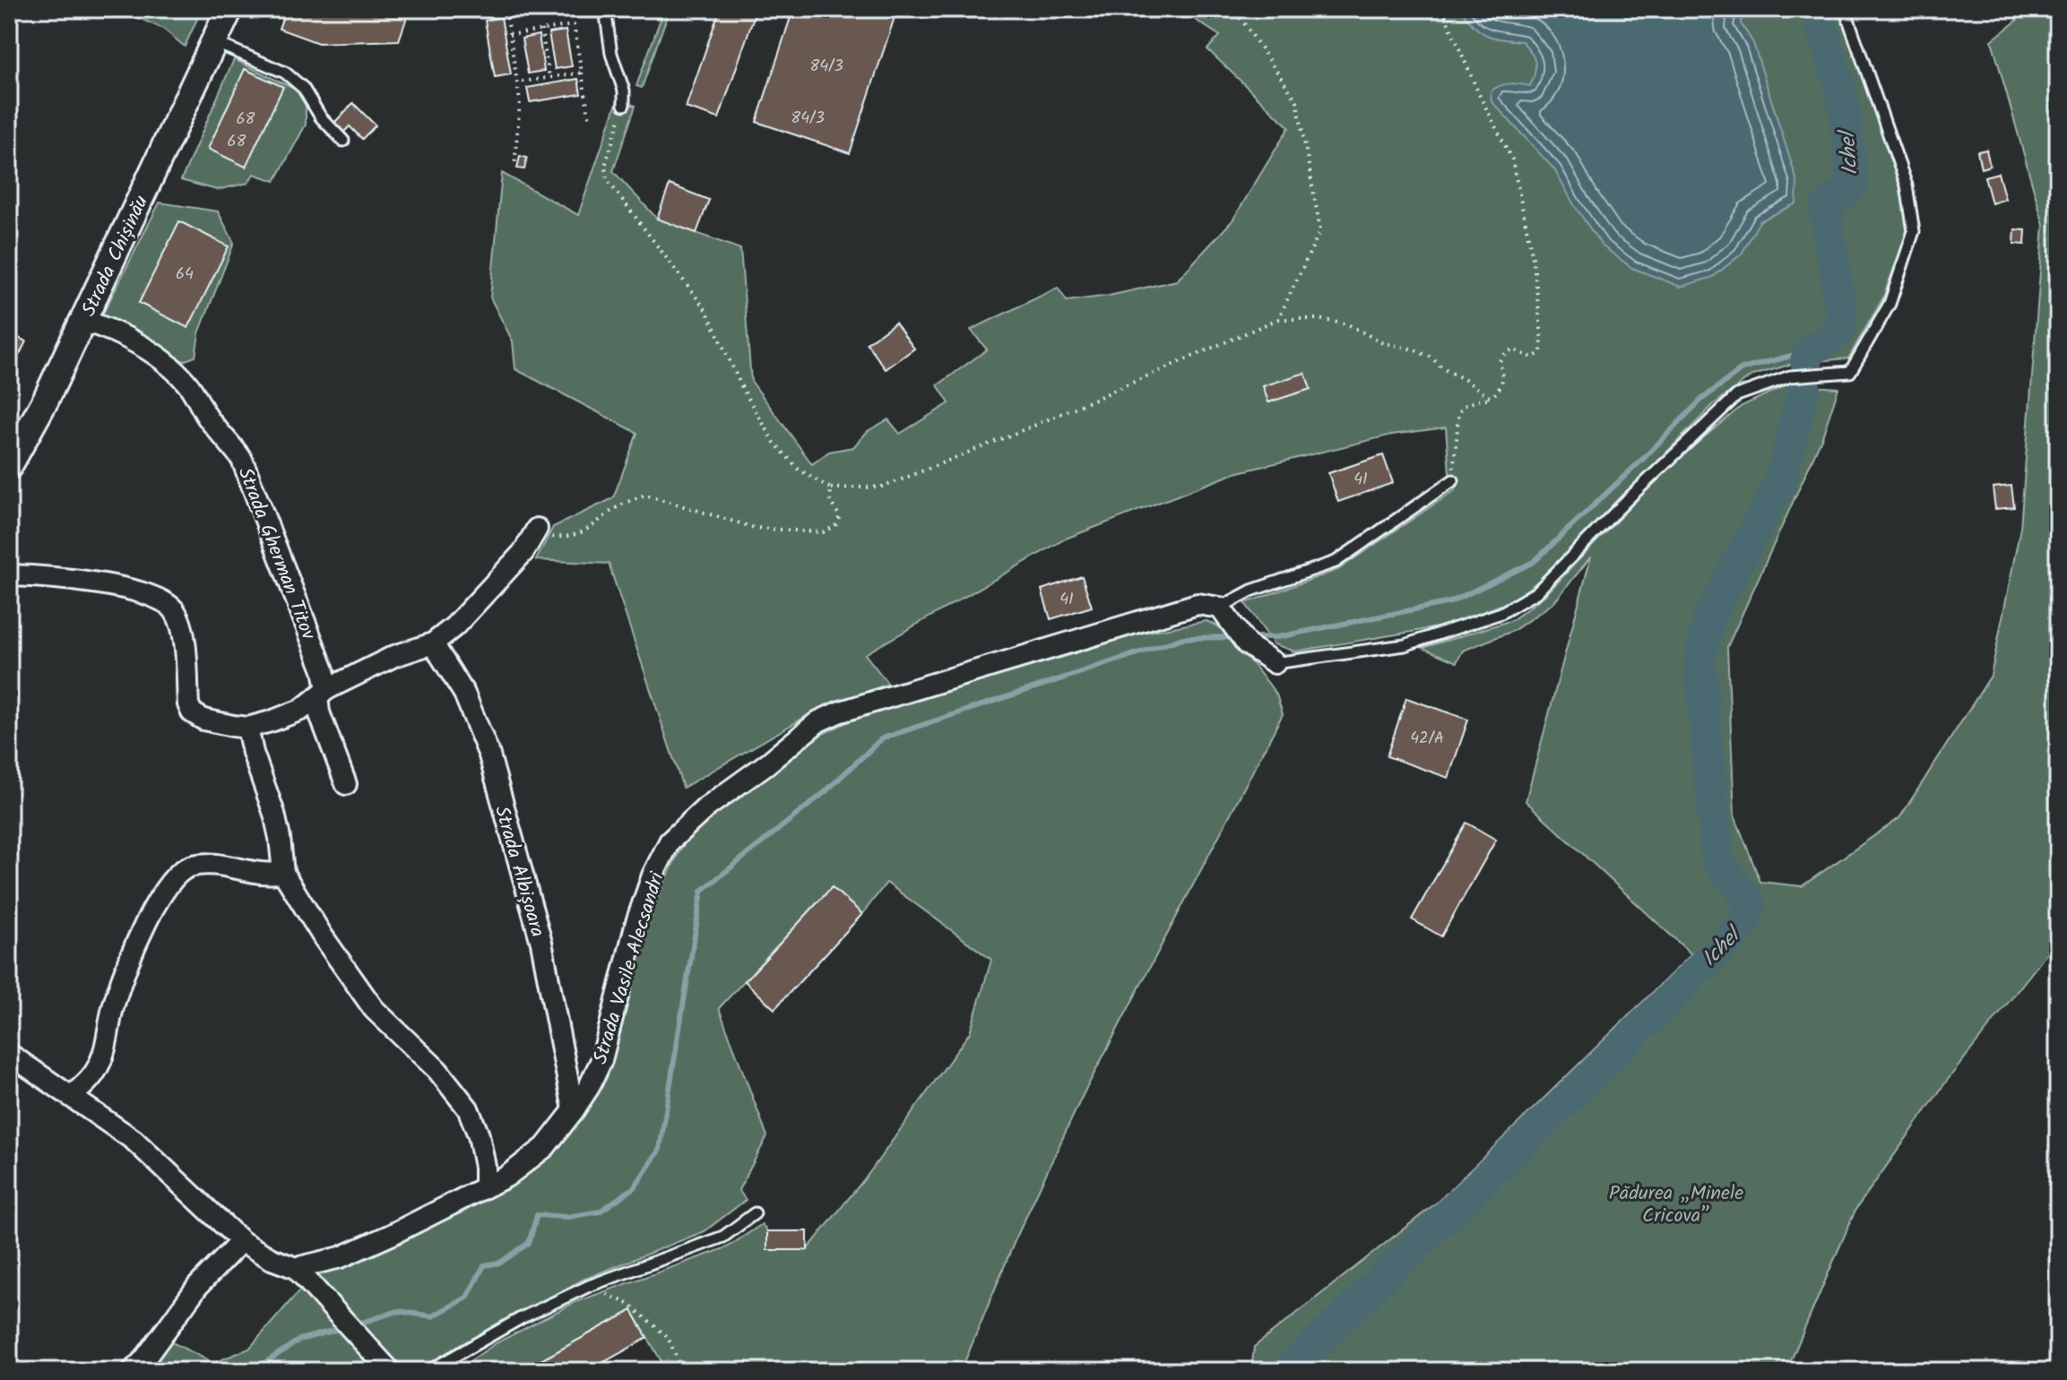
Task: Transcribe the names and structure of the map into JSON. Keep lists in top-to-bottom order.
{
  "streets": {
    "street": [
      "Strada Chișinău",
      "Strada Gherman Titov",
      "Strada Albișoara",
      "Strada Vasile Alecsandri"
    ]
  },
  "crossings": [
    ["Strada Chișinău", "Strada Gherman Titov"],
    ["Strada Albișoara", "Strada Vasile Alecsandri"]
  ],
  "water": ["Ichel"],
  "parks": ["Pădurea „Minele Cricova”"],
  "house_numbers": [
    "84/3",
    "84/3",
    "68",
    "68",
    "64",
    "41",
    "41",
    "42/A"
  ]
}
